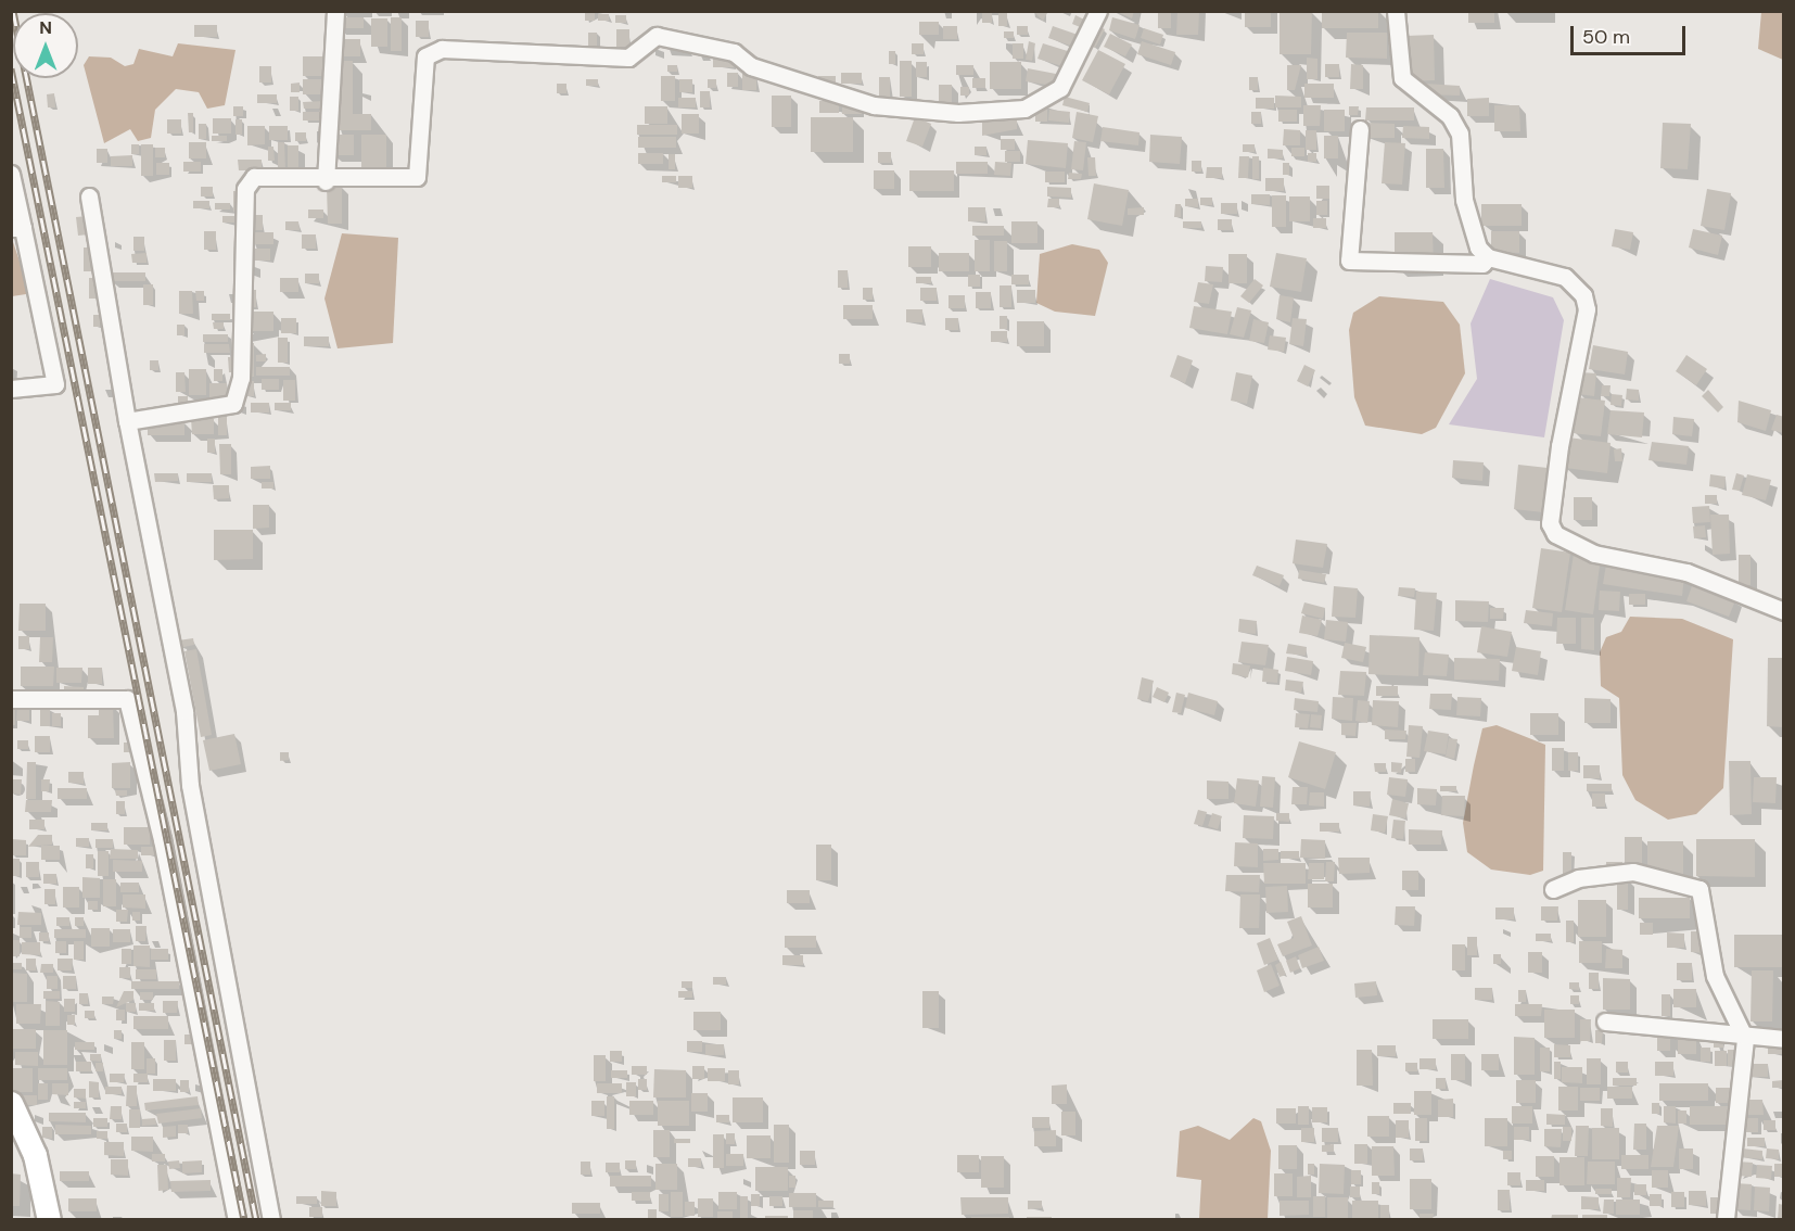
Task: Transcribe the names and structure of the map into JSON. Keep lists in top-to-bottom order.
{
  "scale_bar": "50 m",
  "north": "top"
}
